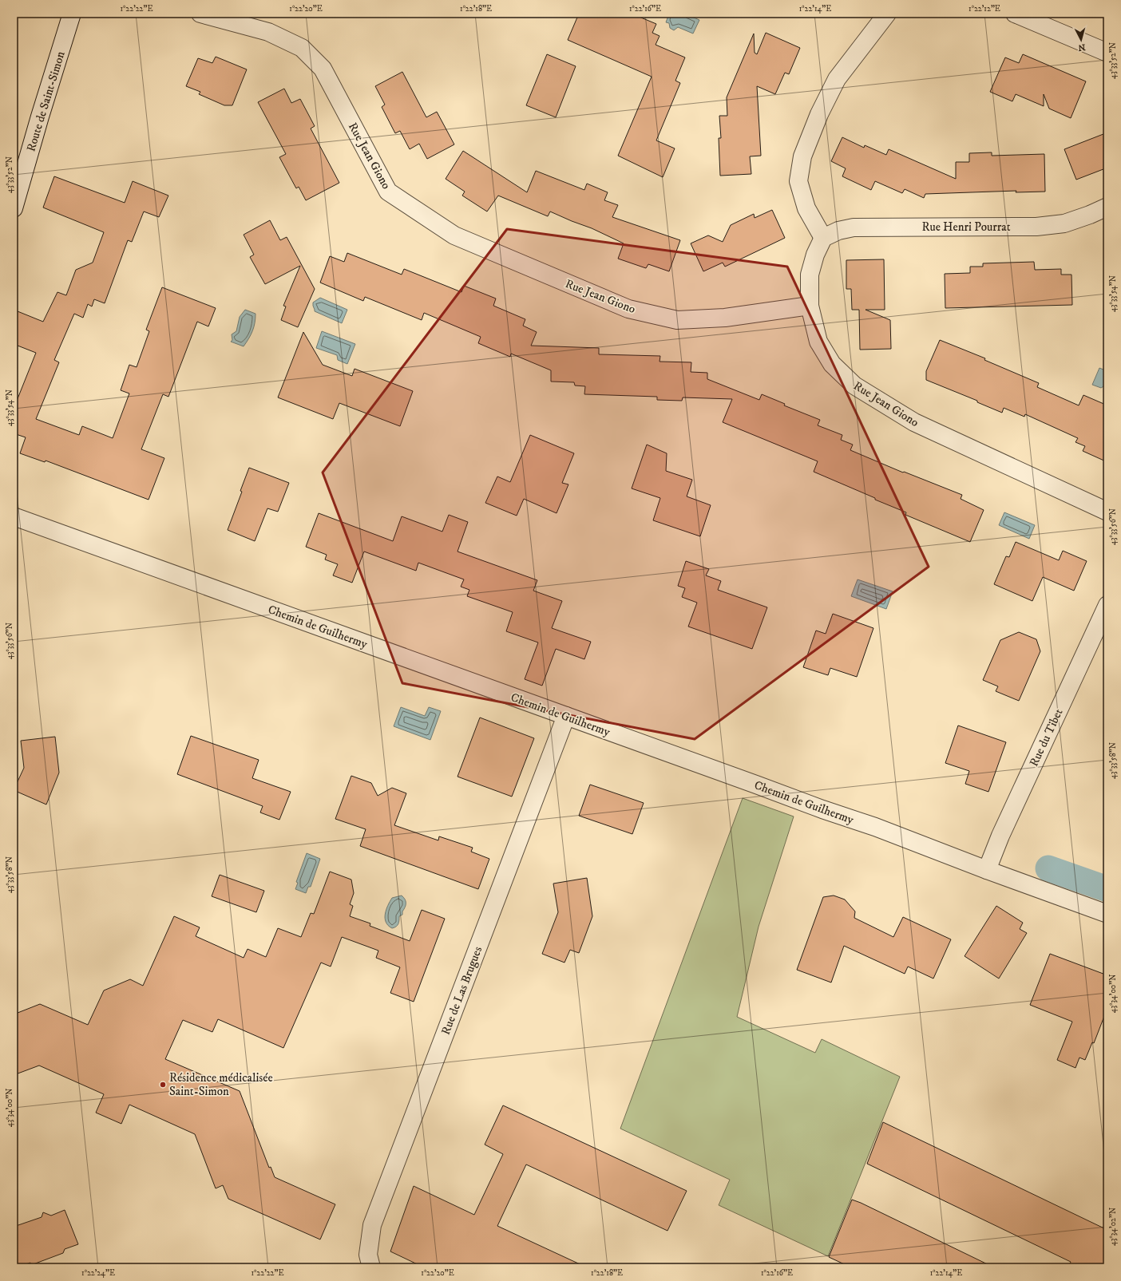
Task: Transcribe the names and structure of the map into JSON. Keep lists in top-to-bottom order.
{
  "streets": {
    "street": [
      "Route de Saint-Simon",
      "Rue Jean Giono",
      "Rue Henri Pourrat",
      "Chemin de Guilhermy",
      "Rue du Tibet",
      "Rue de Las Brugues"
    ]
  },
  "crossings": [
    ["Chemin de Guilhermy", "Rue du Tibet"],
    ["Chemin de Guilhermy", "Rue de Las Brugues"]
  ],
  "places": ["Résidence médicalisée Saint-Simon"],
  "north": "bottom",
  "coordinates": [
    "1°22'22\"E",
    "1°22'20\"E",
    "1°22'18\"E",
    "1°22'16\"E",
    "1°22'14\"E",
    "1°22'12\"E",
    "43°33'52\"N",
    "43°33'54\"N",
    "43°33'56\"N",
    "43°33'58\"N",
    "43°34'00\"N",
    "43°34'02\"N",
    "1°22'24\"E"
  ]
}
